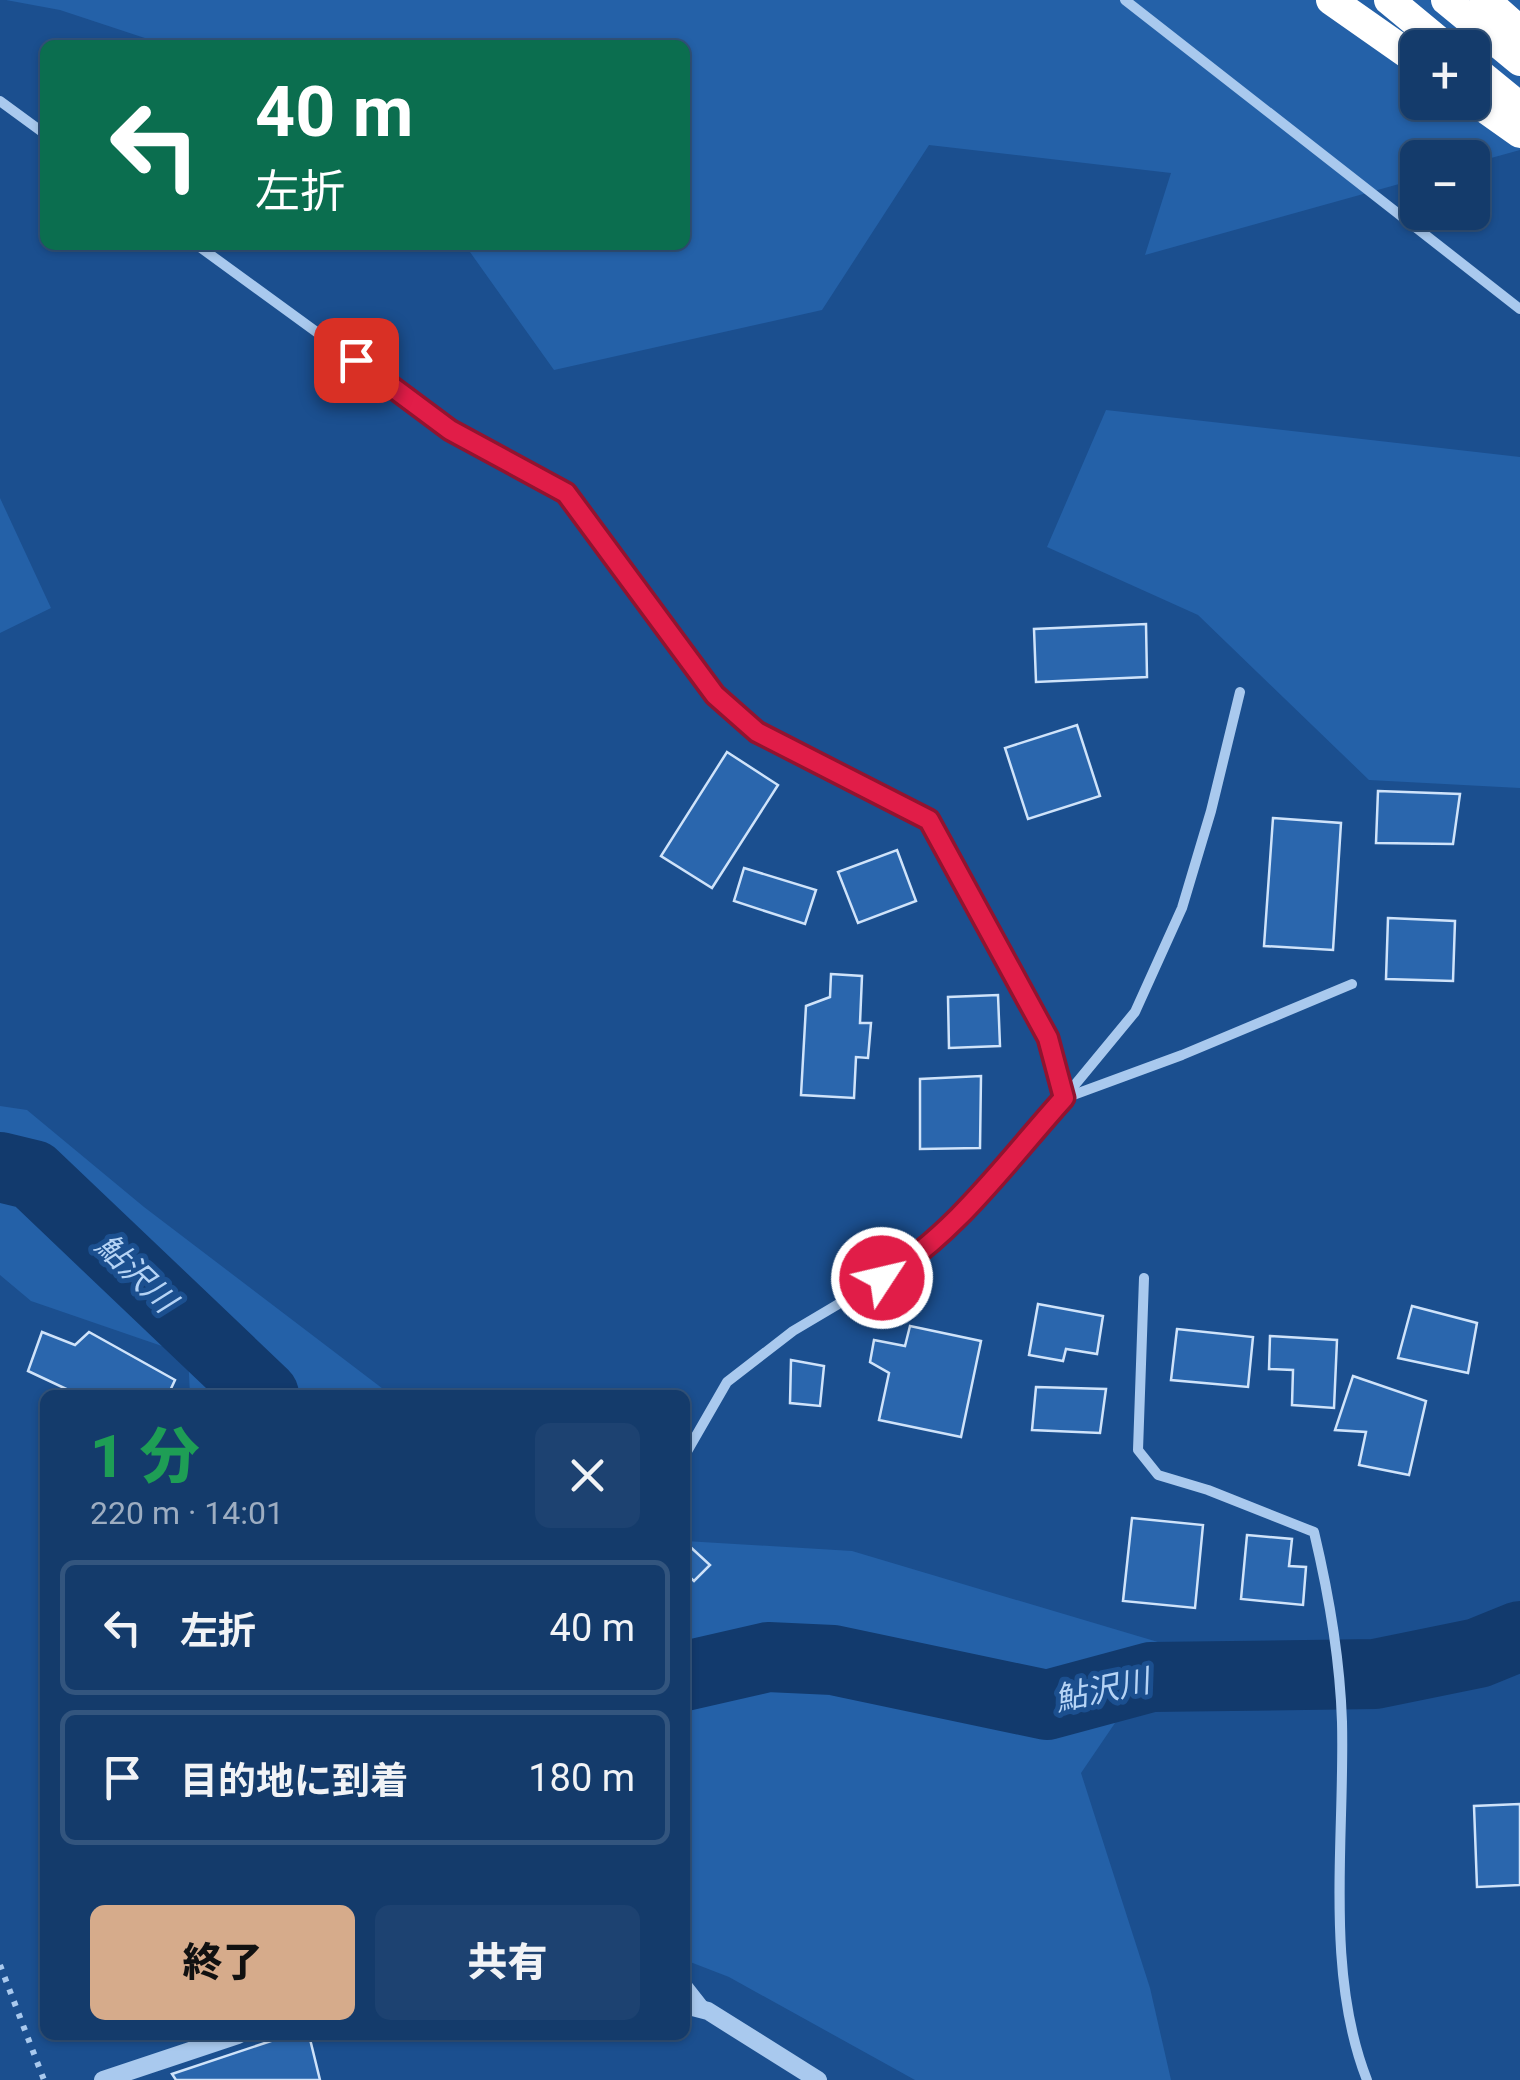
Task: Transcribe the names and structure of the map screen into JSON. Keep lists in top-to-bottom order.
{
  "water": ["鮎沢川"],
  "page": {
    "map_buttons": ["+", "−"],
    "turn": ["40 m", "左折"],
    "heading": ["1 分", "220 m · 14:01"],
    "list": [
      {
        "name": "左折",
        "value": "40 m"
      },
      {
        "name": "目的地に到着",
        "value": "180 m"
      }
    ],
    "buttons": ["終了", "共有"]
  }
}
